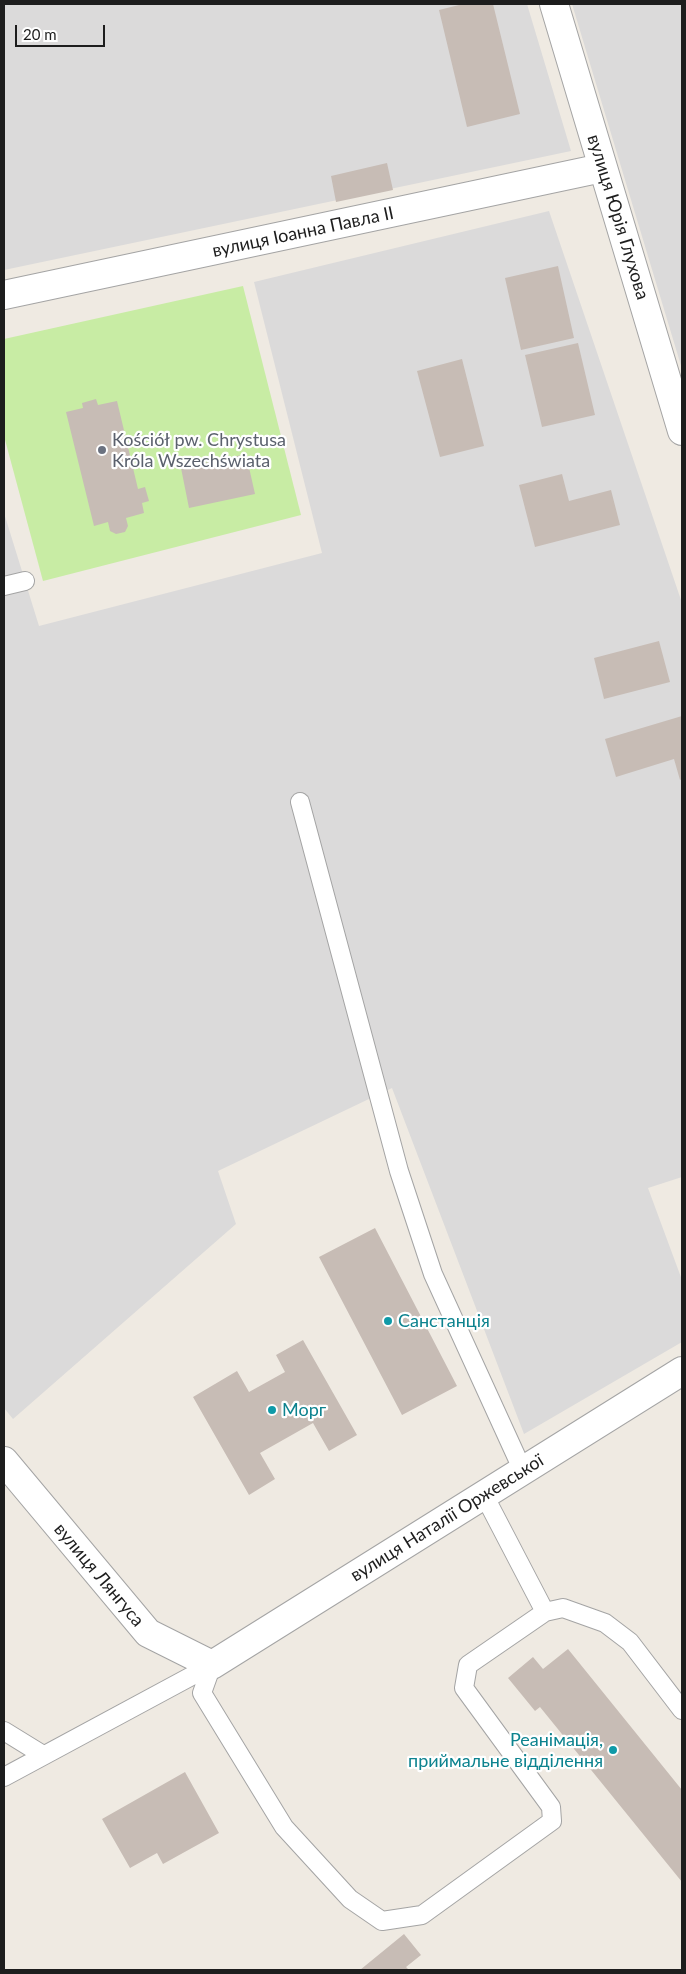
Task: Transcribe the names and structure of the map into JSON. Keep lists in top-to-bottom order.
{
  "streets": {
    "street": [
      "вулиця Юрія Глухова",
      "вулиця Іоанна Павла II",
      "вулиця Наталії Оржевської",
      "вулиця Лянгуса"
    ]
  },
  "crossings": [
    ["вулиця Юрія Глухова", "вулиця Іоанна Павла II"],
    ["вулиця Наталії Оржевської", "вулиця Лянгуса"]
  ],
  "places": [
    "Kościół pw. Chrystusa Króla Wszechświata",
    "Санстанція",
    "Морг",
    "Реанімація, приймальне відділення"
  ],
  "scale_bar": "20 m"
}
